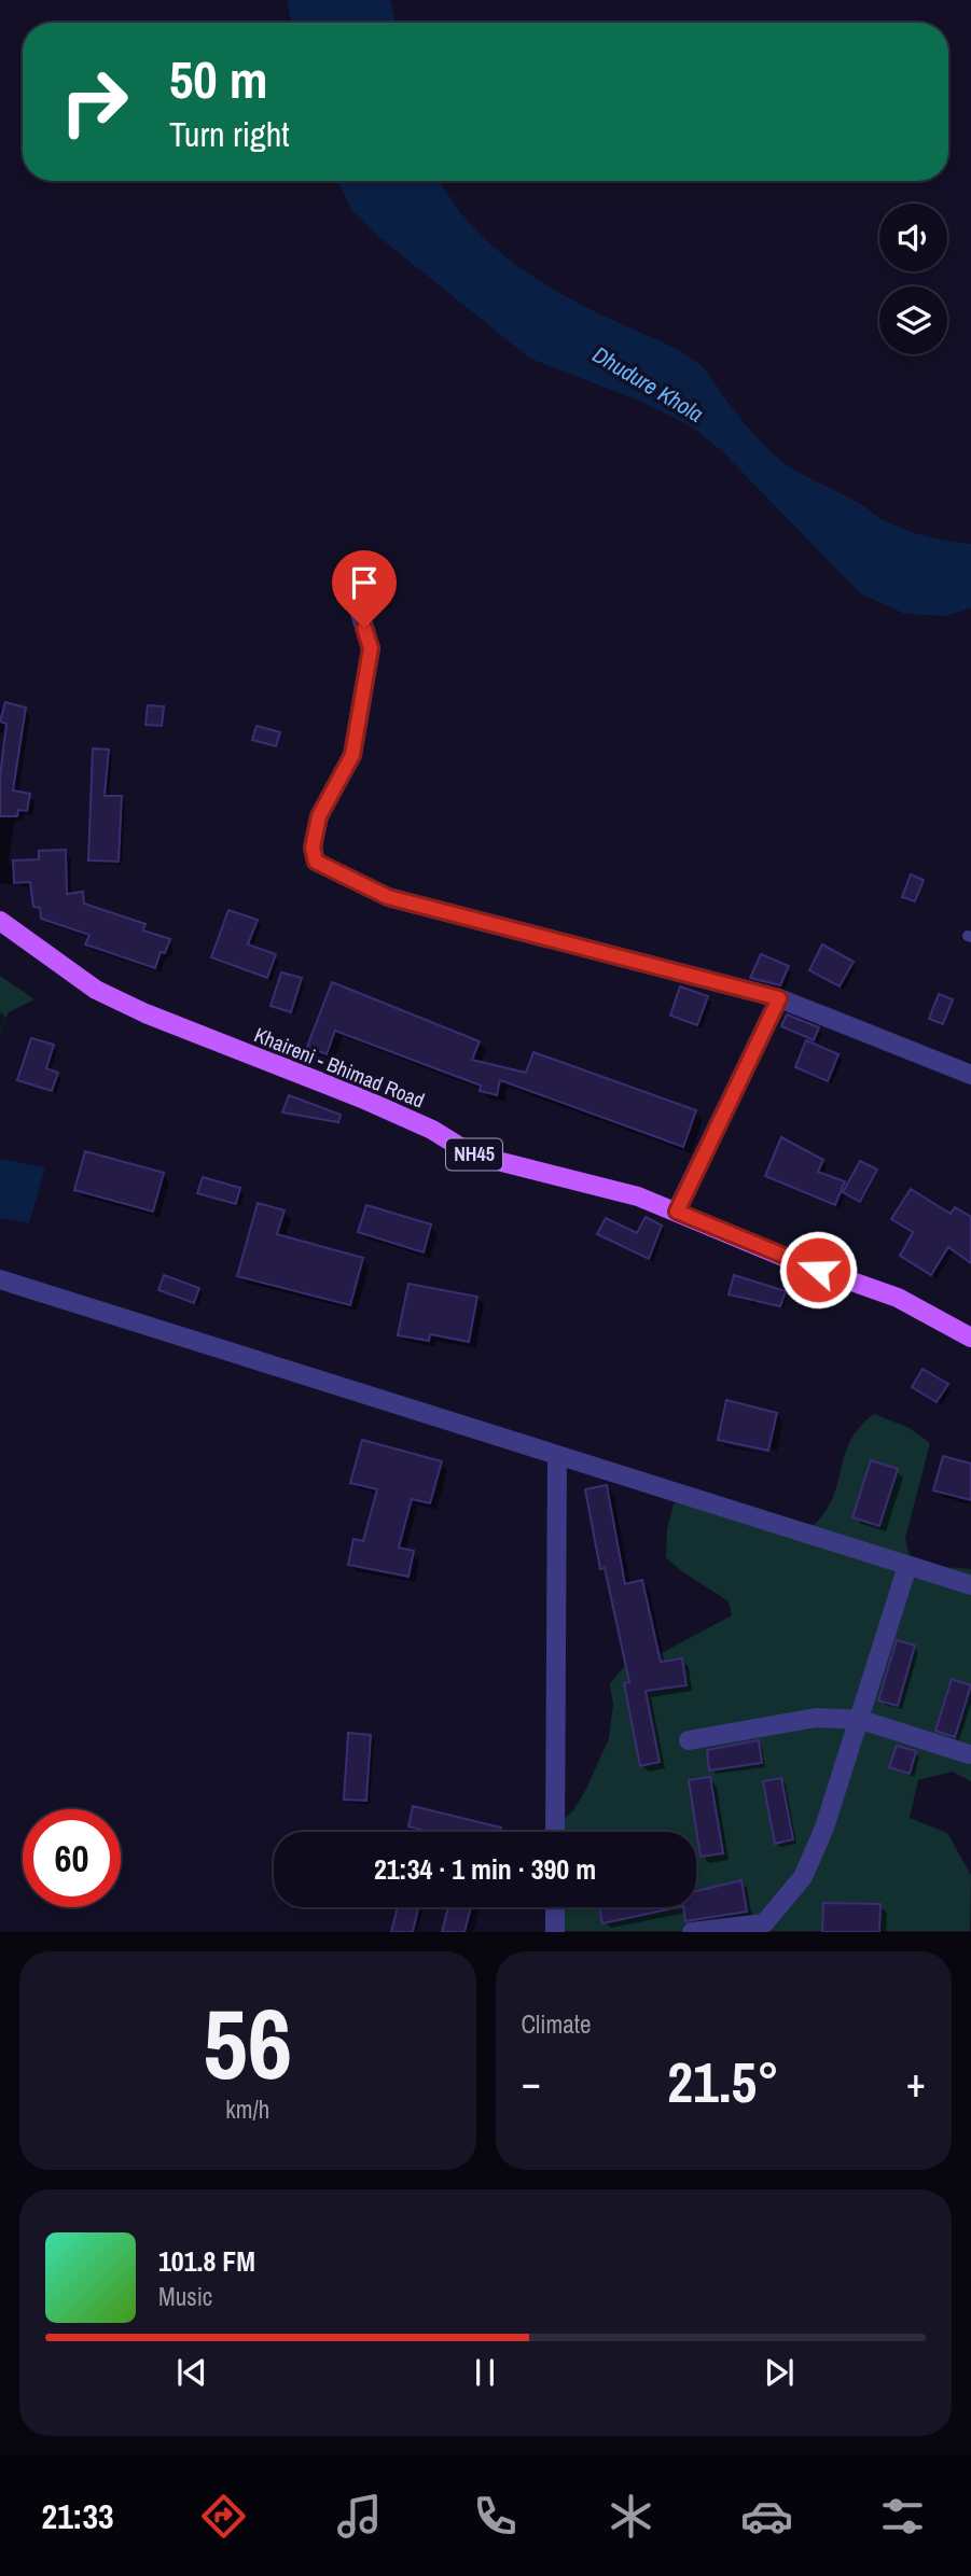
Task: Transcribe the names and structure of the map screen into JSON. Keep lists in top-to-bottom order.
{
  "streets": {
    "main road": ["Khaireni - Bhimad Road", "NH45"]
  },
  "water": ["Dhudure Khola"],
  "page": {
    "turn": ["50 m", "Turn right"],
    "limit": "60",
    "trip": "21:34 · 1 min · 390 m",
    "tile": [
      ["56", "km/h"],
      "Climate"
    ],
    "heat": ["−", "21.5°", "+"],
    "song": ["101.8 FM", "Music"],
    "tabs": "21:33"
  }
}
